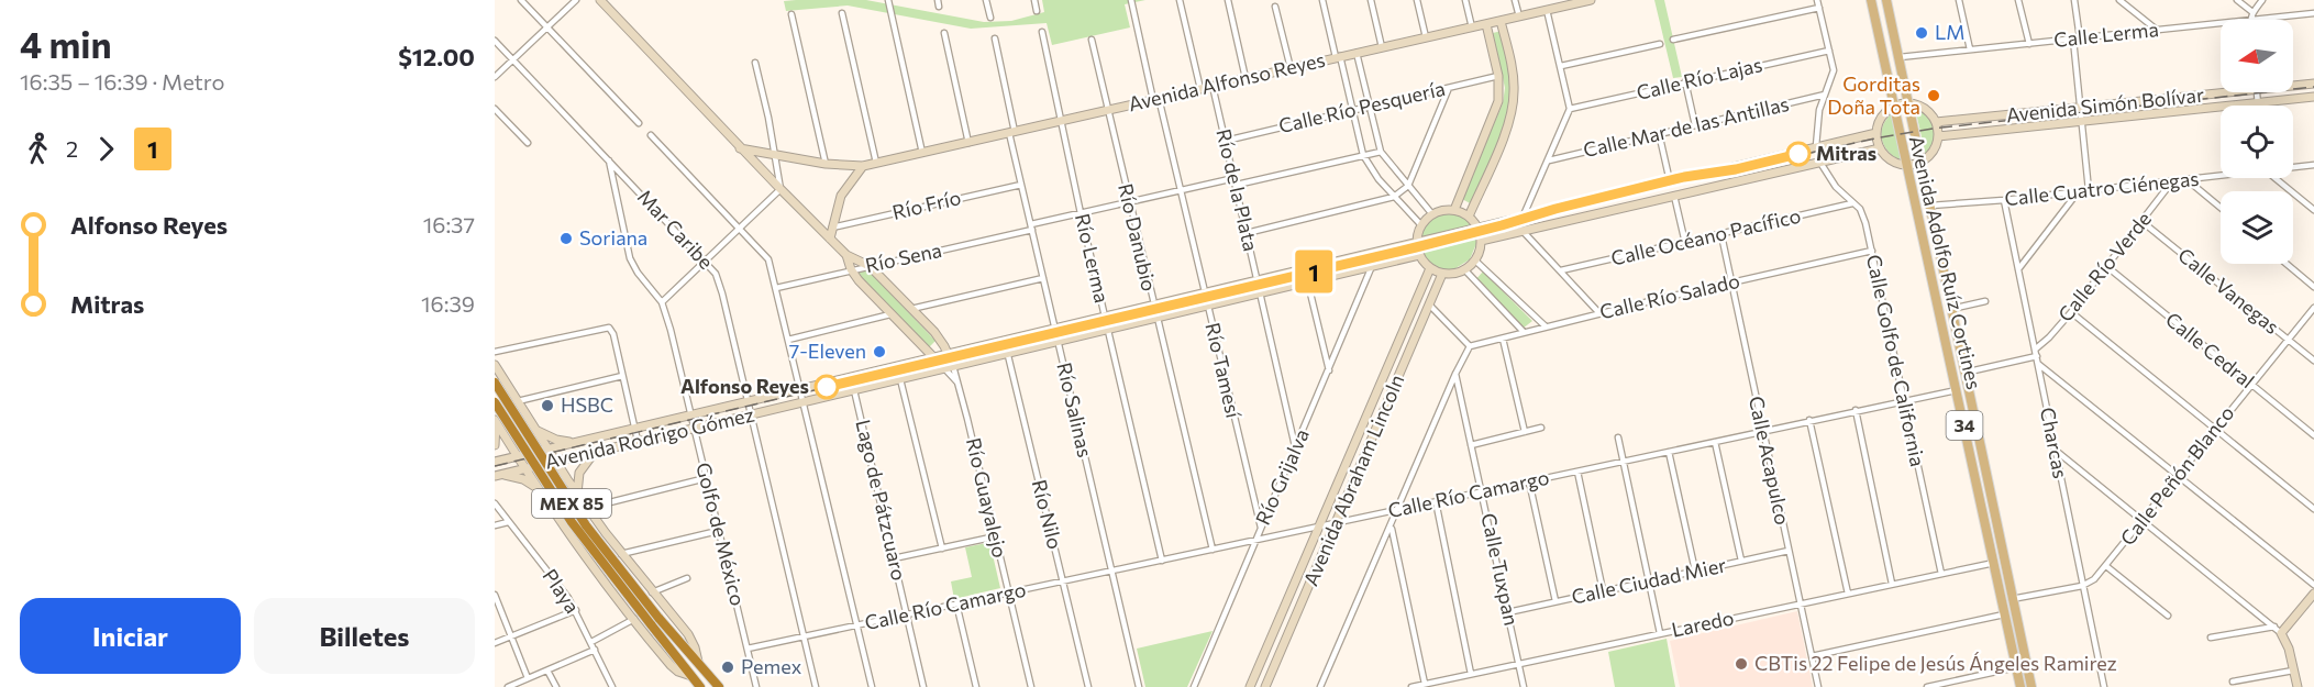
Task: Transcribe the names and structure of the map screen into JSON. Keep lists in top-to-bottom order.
{
  "streets": {
    "highway": ["MEX 85"],
    "main road": [
      "Avenida Alfonso Reyes",
      "Avenida Simón Bolívar",
      "Avenida Adolfo Ruíz Cortines",
      "34",
      "Avenida Rodrigo Gómez",
      "Avenida Abraham Lincoln"
    ],
    "street": [
      "Calle Lerma",
      "Calle Río Lajas",
      "Calle Río Pesquería",
      "Calle Mar de las Antillas",
      "Calle Cuatro Ciénegas",
      "Río de la Plata",
      "Río Frío",
      "Mar Caribe",
      "Río Danubio",
      "Calle Océano Pacífico",
      "Río Sena",
      "Río Lerma",
      "Calle Río Verde",
      "Calle Vanegas",
      "Calle Río Salado",
      "Calle Cedral",
      "Calle Golfo de California",
      "Río Tamesí",
      "Río Salinas",
      "Charcas",
      "Calle Acapulco",
      "Calle Peñón Blanco",
      "Río Grijalva",
      "Calle Río Camargo",
      "Río Guayalejo",
      "Lago de Pátzcuaro",
      "Río Nilo",
      "Golfo de México",
      "Calle Tuxpan",
      "Calle Ciudad Mier",
      "Playa",
      "Laredo"
    ]
  },
  "crossings": [
    ["Calle Lerma", "Avenida Adolfo Ruíz Cortines"],
    ["Avenida Alfonso Reyes", "Río de la Plata"],
    ["Avenida Alfonso Reyes", "Río Danubio"],
    ["Avenida Alfonso Reyes", "Río Lerma"],
    ["Avenida Alfonso Reyes", "Río Tamesí"],
    ["Avenida Alfonso Reyes", "Río Salinas"],
    ["Calle Río Pesquería", "Río de la Plata"],
    ["Calle Cuatro Ciénegas", "Avenida Adolfo Ruíz Cortines"],
    ["Calle Cuatro Ciénegas", "Calle Río Verde"],
    ["Calle Cuatro Ciénegas", "Charcas"],
    ["Río de la Plata", "Río Sena"],
    ["Río de la Plata", "Avenida Rodrigo Gómez"],
    ["Río de la Plata", "Río Grijalva"],
    ["Río Frío", "Río Salinas"],
    ["Mar Caribe", "Avenida Rodrigo Gómez"],
    ["Mar Caribe", "Calle Río Camargo"],
    ["Mar Caribe", "Golfo de México"],
    ["Río Danubio", "Río Sena"],
    ["Río Danubio", "Avenida Rodrigo Gómez"],
    ["Río Danubio", "Calle Río Camargo"],
    ["Calle Océano Pacífico", "Calle Golfo de California"],
    ["Calle Océano Pacífico", "Calle Acapulco"],
    ["Río Sena", "Río Lerma"],
    ["Río Sena", "Río Tamesí"],
    ["Río Sena", "Río Salinas"],
    ["Río Lerma", "Avenida Rodrigo Gómez"],
    ["Río Lerma", "Calle Río Camargo"],
    ["Avenida Adolfo Ruíz Cortines", "Calle Peñón Blanco"],
    ["Avenida Adolfo Ruíz Cortines", "Calle Río Camargo"],
    ["Avenida Adolfo Ruíz Cortines", "Laredo"],
    ["Calle Río Verde", "Calle Vanegas"],
    ["Calle Río Verde", "Calle Cedral"],
    ["Calle Río Verde", "Charcas"],
    ["Calle Vanegas", "Calle Peñón Blanco"],
    ["Calle Río Salado", "Calle Golfo de California"],
    ["Calle Río Salado", "Calle Acapulco"],
    ["Calle Cedral", "Calle Peñón Blanco"],
    ["Calle Golfo de California", "Calle Río Camargo"],
    ["Calle Golfo de California", "Laredo"],
    ["Río Tamesí", "Avenida Rodrigo Gómez"],
    ["Río Tamesí", "Río Grijalva"],
    ["Río Salinas", "Avenida Rodrigo Gómez"],
    ["Río Salinas", "Calle Río Camargo"],
    ["Avenida Rodrigo Gómez", "Río Grijalva"],
    ["Avenida Rodrigo Gómez", "Río Guayalejo"],
    ["Avenida Rodrigo Gómez", "Lago de Pátzcuaro"],
    ["Avenida Rodrigo Gómez", "Río Nilo"],
    ["Avenida Rodrigo Gómez", "Golfo de México"],
    ["Charcas", "Calle Peñón Blanco"],
    ["Calle Acapulco", "Calle Río Camargo"],
    ["Calle Acapulco", "Calle Ciudad Mier"],
    ["Calle Acapulco", "Laredo"],
    ["Río Grijalva", "Calle Río Camargo"],
    ["Avenida Abraham Lincoln", "Calle Río Camargo"],
    ["Calle Río Camargo", "Río Guayalejo"],
    ["Calle Río Camargo", "Lago de Pátzcuaro"],
    ["Calle Río Camargo", "Río Nilo"],
    ["Calle Río Camargo", "Golfo de México"],
    ["Calle Río Camargo", "Calle Tuxpan"],
    ["Calle Tuxpan", "Calle Ciudad Mier"],
    ["Calle Tuxpan", "Laredo"]
  ],
  "places": [
    "LM",
    "Gorditas Doña Tota",
    "Mitras",
    "Soriana",
    "7-Eleven",
    "Alfonso Reyes",
    "HSBC",
    "CBTis 22 Felipe de Jesús Ángeles Ramirez",
    "Pemex"
  ],
  "lines": ["metro line 1"],
  "north": "left",
  "page": {
    "heading": ["4 min", "16:35 – 16:39 · Metro", "$12.00"],
    "on_map": "1",
    "legs": ["2", "1"],
    "list": [
      {
        "name": "Alfonso Reyes",
        "value": "16:37"
      },
      {
        "name": "Mitras",
        "value": "16:39"
      }
    ],
    "buttons": ["Iniciar", "Billetes"]
  }
}
